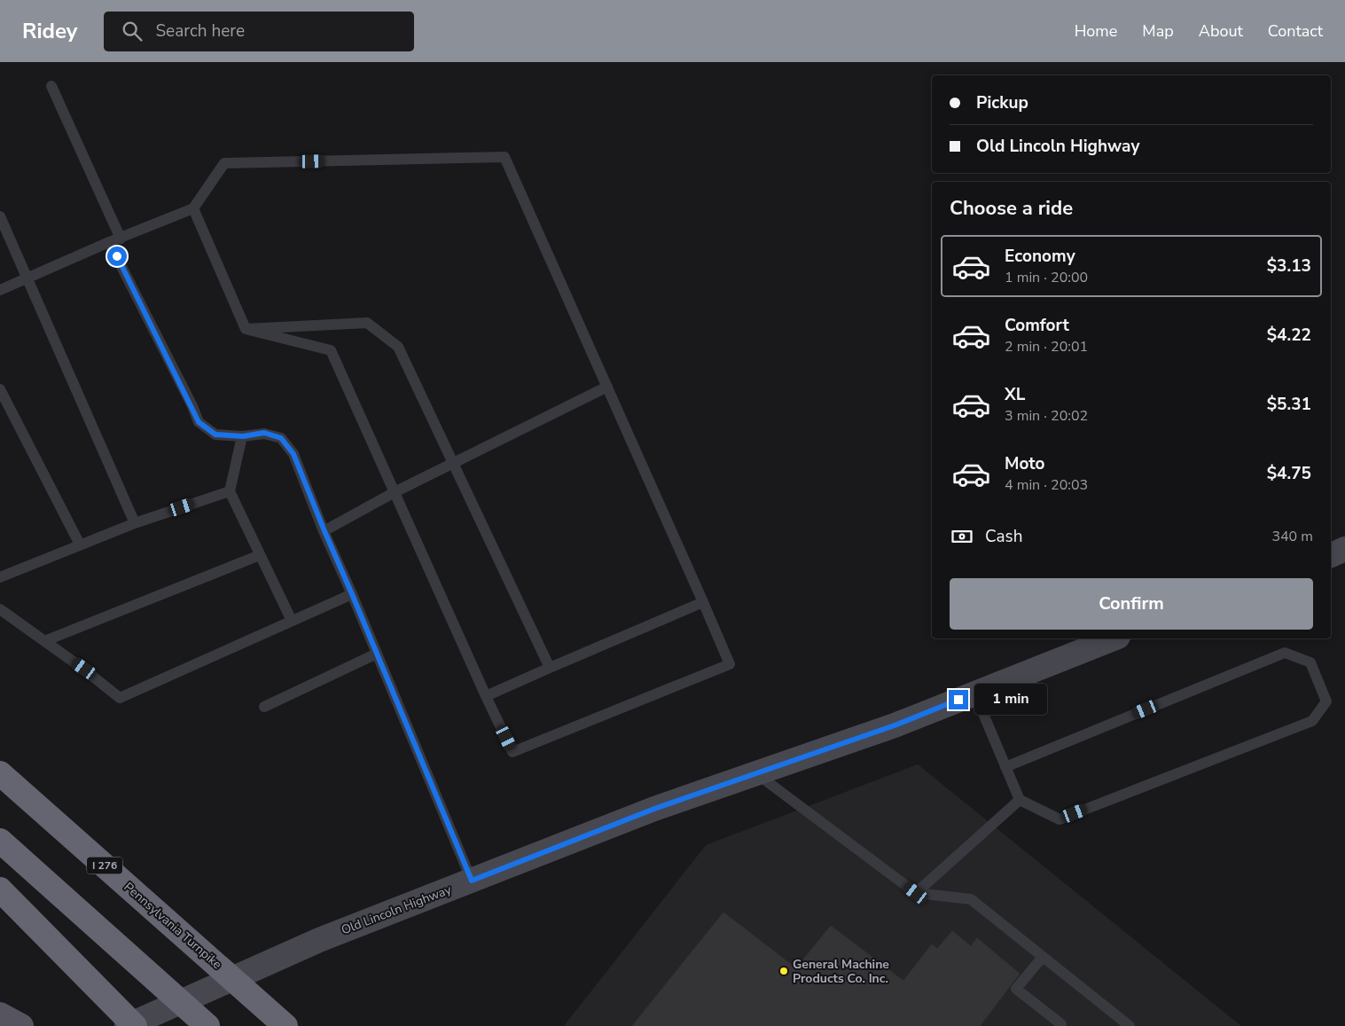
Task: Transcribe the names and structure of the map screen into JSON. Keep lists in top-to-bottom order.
{
  "streets": {
    "highway": ["I 276", "Pennsylvania Turnpike"],
    "main road": ["Old Lincoln Highway"]
  },
  "places": ["General Machine Products Co. Inc."],
  "page": {
    "header": "Ridey",
    "search": "Search here",
    "nav": [
      "Home",
      "Map",
      "About",
      "Contact"
    ],
    "banner": ["Pickup", "Old Lincoln Highway"],
    "heading": "Choose a ride",
    "list": [
      {
        "name": "Economy",
        "note": "1 min · 20:00",
        "value": "$3.13"
      },
      {
        "name": "Comfort",
        "note": "2 min · 20:01",
        "value": "$4.22"
      },
      {
        "name": "XL",
        "note": "3 min · 20:02",
        "value": "$5.31"
      },
      {
        "name": "Moto",
        "note": "4 min · 20:03",
        "value": "$4.75"
      }
    ],
    "pay": ["Cash", "340 m"],
    "buttons": "Confirm",
    "bubble": "1 min"
  }
}
